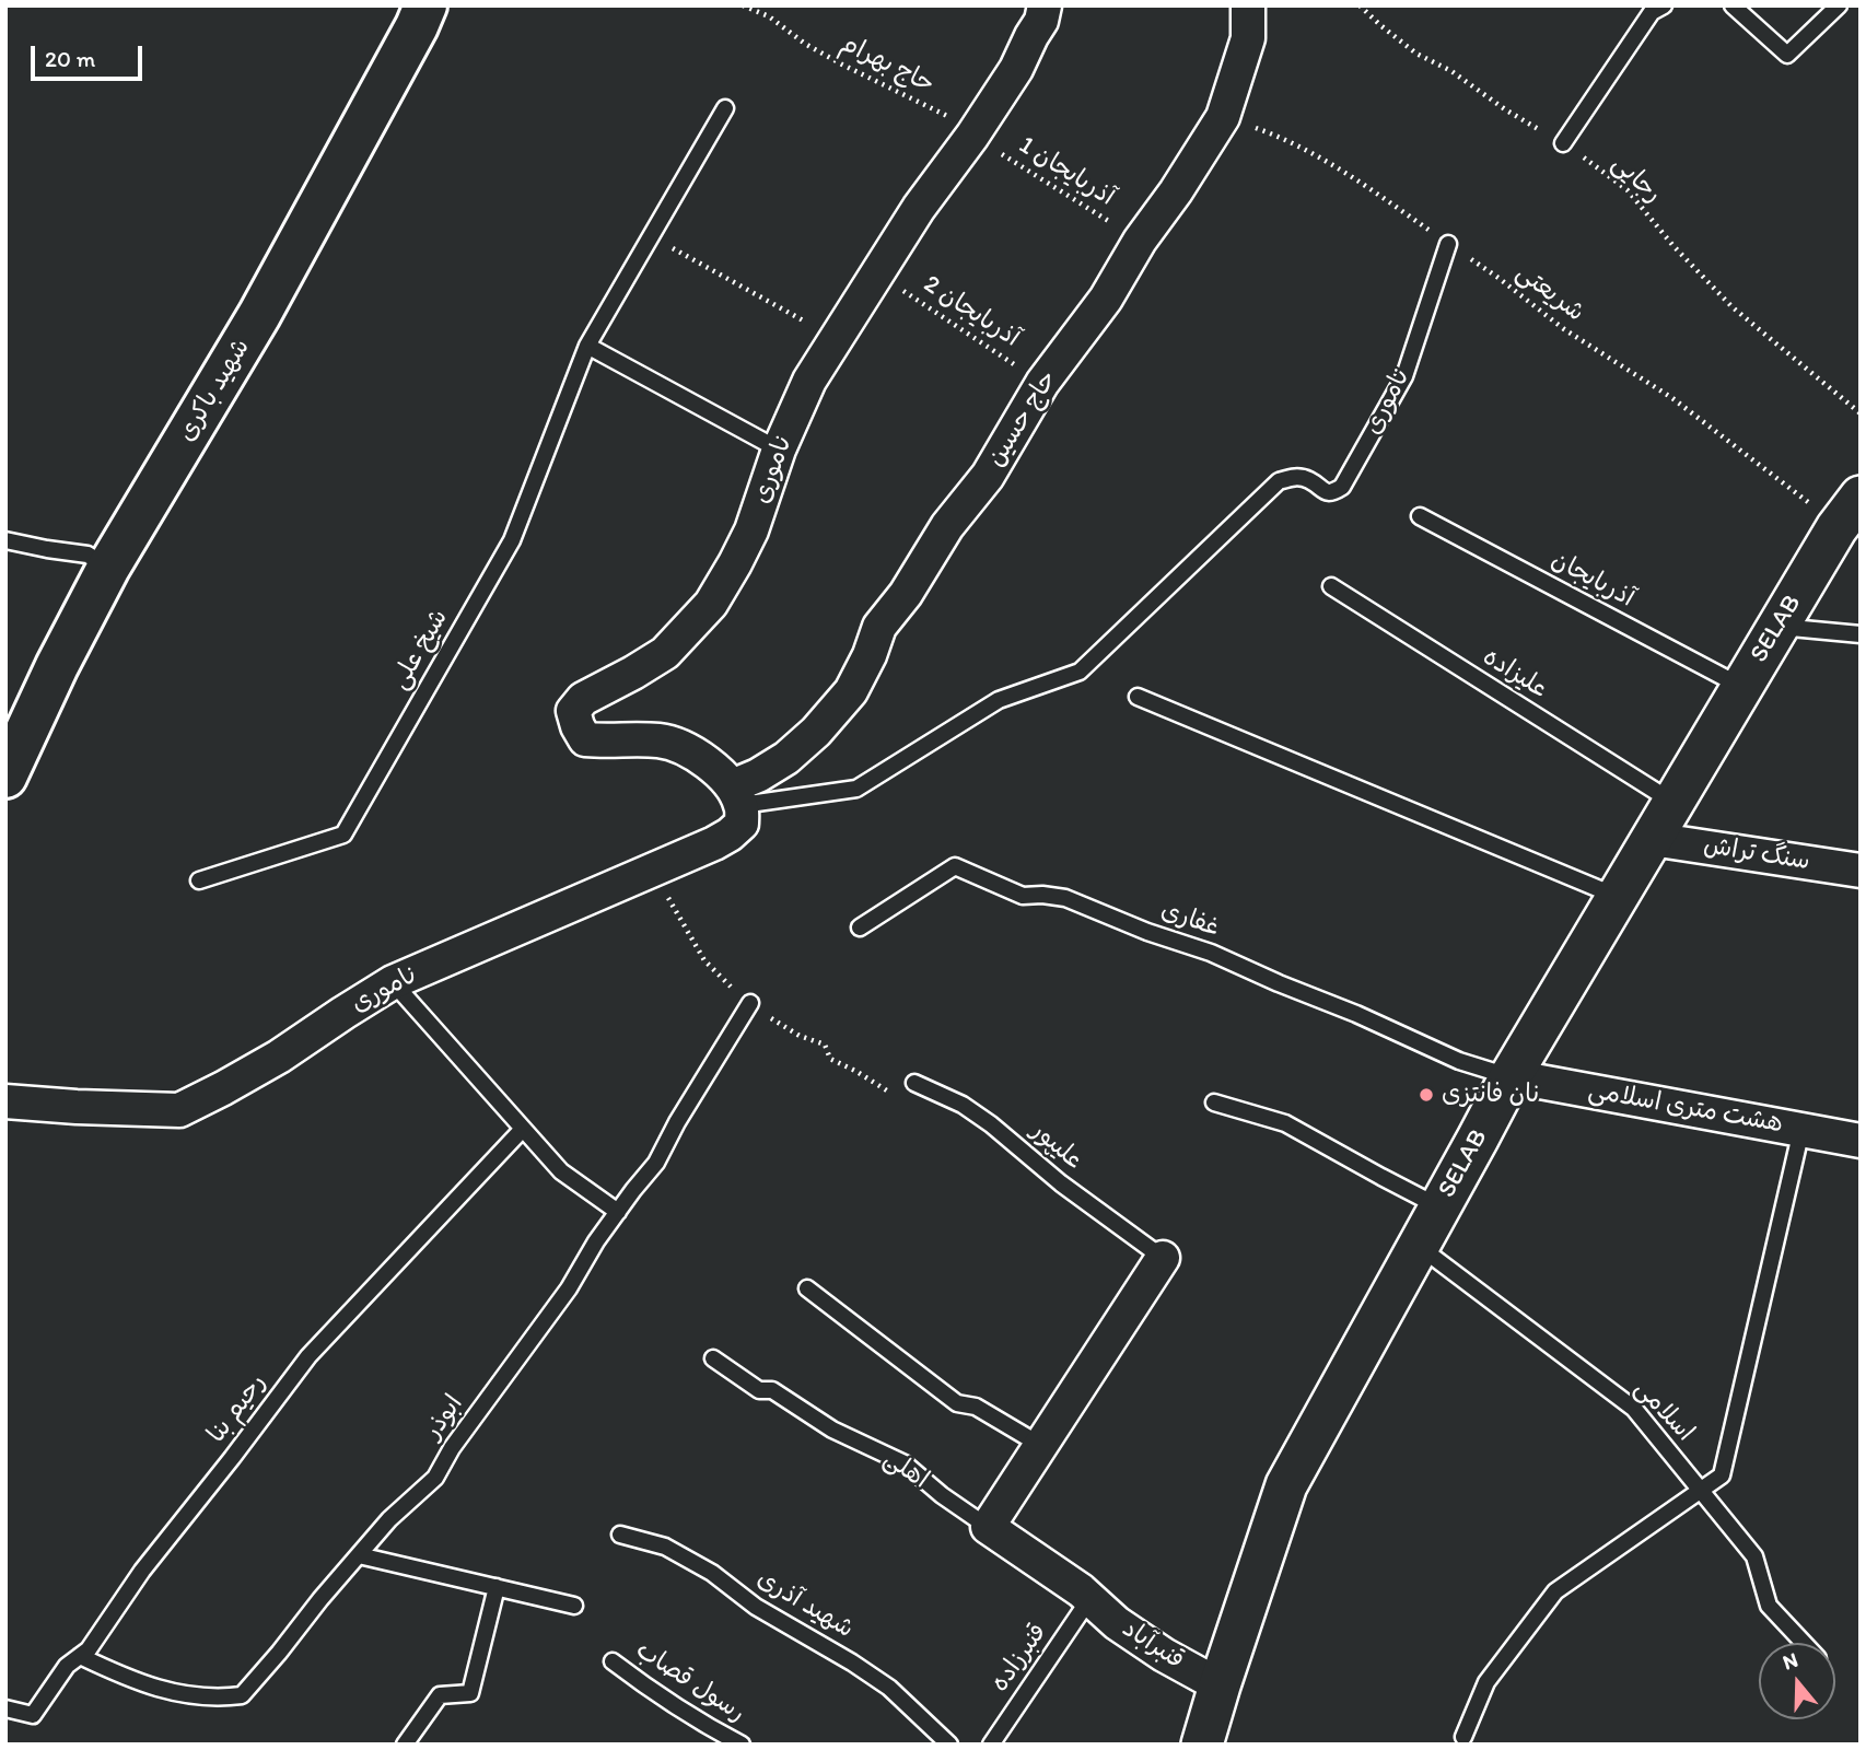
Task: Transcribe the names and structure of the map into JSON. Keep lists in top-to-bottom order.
{
  "streets": {
    "main road": ["شهید باکری"],
    "street": [
      "ناموری",
      "حاج حسین",
      "SELAB",
      "سنگ تراش",
      "هشت متری اسلامی",
      "اهلی",
      "قنبرآباد"
    ],
    "lane": [
      "آذربایجان",
      "شیخ علی",
      "علیزاده",
      "غفاری",
      "علیپور",
      "رحیم بنا",
      "اسلامی",
      "ابوذر",
      "شهید آذری",
      "قنبرزاده",
      "رسول قصاب"
    ],
    "path": [
      "حاج بهرام",
      "آذربایجان 1",
      "رجایی",
      "شریعتی",
      "آذربایجان 2"
    ]
  },
  "crossings": [
    ["حاج بهرام", "آذربایجان 1"],
    ["حاج بهرام", "ناموری"],
    ["آذربایجان 1", "ناموری"],
    ["آذربایجان 1", "حاج حسین"],
    ["شریعتی", "ناموری"],
    ["شریعتی", "حاج حسین"],
    ["شریعتی", "SELAB"],
    ["آذربایجان 2", "ناموری"],
    ["آذربایجان 2", "حاج حسین"],
    ["ناموری", "حاج حسین"],
    ["آذربایجان", "SELAB"],
    ["SELAB", "علیزاده"],
    ["SELAB", "سنگ تراش"],
    ["SELAB", "غفاری"],
    ["SELAB", "هشت متری اسلامی"],
    ["SELAB", "اسلامی"],
    ["SELAB", "قنبرآباد"],
    ["غفاری", "هشت متری اسلامی"],
    ["رحیم بنا", "ابوذر"],
    ["اهلی", "قنبرآباد"],
    ["اهلی", "قنبرزاده"],
    ["قنبرآباد", "قنبرزاده"]
  ],
  "places": ["نان فانتزی"],
  "scale_bar": "20 m",
  "north": "top"
}
